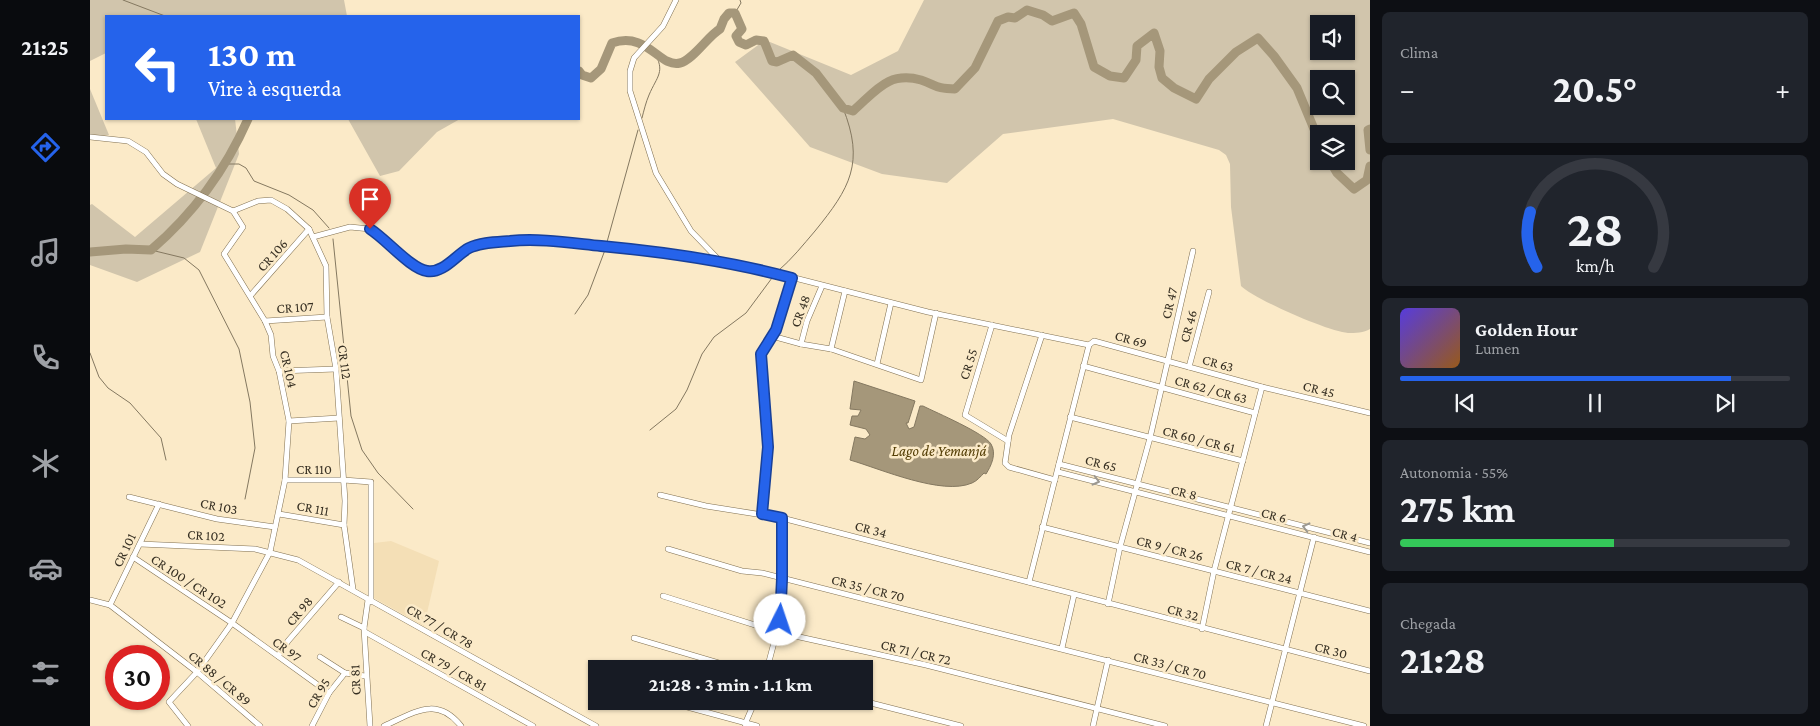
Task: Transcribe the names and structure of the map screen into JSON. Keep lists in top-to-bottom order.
{
  "streets": {
    "street": [
      "CR 106",
      "CR 47",
      "CR 107",
      "CR 48",
      "CR 46",
      "CR 69",
      "CR 112",
      "CR 63",
      "CR 55",
      "CR 104",
      "CR 62 / CR 63",
      "CR 45",
      "CR 60 / CR 61",
      "CR 65",
      "CR 110",
      "CR 8",
      "CR 103",
      "CR 111",
      "CR 6",
      "CR 34",
      "CR 4",
      "CR 102",
      "CR 9 / CR 26",
      "CR 101",
      "CR 7 / CR 24",
      "CR 100 / CR 102",
      "CR 35 / CR 70",
      "CR 98",
      "CR 32",
      "CR 77 / CR 78",
      "CR 97",
      "CR 30",
      "CR 71 / CR 72",
      "CR 33 / CR 70",
      "CR 79 / CR 81",
      "CR 88 / CR 89",
      "CR 81",
      "CR 95"
    ]
  },
  "crossings": [
    ["CR 106", "CR 112"],
    ["CR 106", "CR 104"],
    ["CR 47", "CR 69"],
    ["CR 47", "CR 63"],
    ["CR 47", "CR 62 / CR 63"],
    ["CR 47", "CR 60 / CR 61"],
    ["CR 47", "CR 65"],
    ["CR 47", "CR 8"],
    ["CR 47", "CR 9 / CR 26"],
    ["CR 47", "CR 32"],
    ["CR 107", "CR 112"],
    ["CR 107", "CR 104"],
    ["CR 46", "CR 63"],
    ["CR 69", "CR 63"],
    ["CR 112", "CR 104"],
    ["CR 112", "CR 110"],
    ["CR 112", "CR 111"],
    ["CR 112", "CR 77 / CR 78"],
    ["CR 63", "CR 45"],
    ["CR 104", "CR 110"],
    ["CR 104", "CR 103"],
    ["CR 104", "CR 111"],
    ["CR 104", "CR 102"],
    ["CR 104", "CR 100 / CR 102"],
    ["CR 104", "CR 77 / CR 78"],
    ["CR 104", "CR 97"],
    ["CR 104", "CR 88 / CR 89"],
    ["CR 110", "CR 77 / CR 78"],
    ["CR 110", "CR 81"],
    ["CR 8", "CR 6"],
    ["CR 103", "CR 101"],
    ["CR 6", "CR 4"],
    ["CR 34", "CR 32"],
    ["CR 102", "CR 101"],
    ["CR 102", "CR 77 / CR 78"],
    ["CR 9 / CR 26", "CR 7 / CR 24"],
    ["CR 101", "CR 100 / CR 102"],
    ["CR 101", "CR 88 / CR 89"],
    ["CR 100 / CR 102", "CR 97"],
    ["CR 35 / CR 70", "CR 33 / CR 70"],
    ["CR 98", "CR 77 / CR 78"],
    ["CR 98", "CR 97"],
    ["CR 32", "CR 30"],
    ["CR 77 / CR 78", "CR 81"],
    ["CR 97", "CR 95"],
    ["CR 79 / CR 81", "CR 81"]
  ],
  "one_way": ["CR 65", "CR 8"],
  "water": ["Lago de Yemanjá"],
  "page": {
    "tabs": "21:25",
    "tile": [
      "Clima",
      ["Autonomia · 55%", "275 km"],
      ["Chegada", "21:28"]
    ],
    "turn": ["130 m", "Vire à esquerda"],
    "heat": ["−", "20.5°", "+"],
    "song": ["Golden Hour", "Lumen"],
    "limit": "30",
    "trip": "21:28 · 3 min · 1.1 km",
    "gauge": ["28", "km/h"]
  }
}
